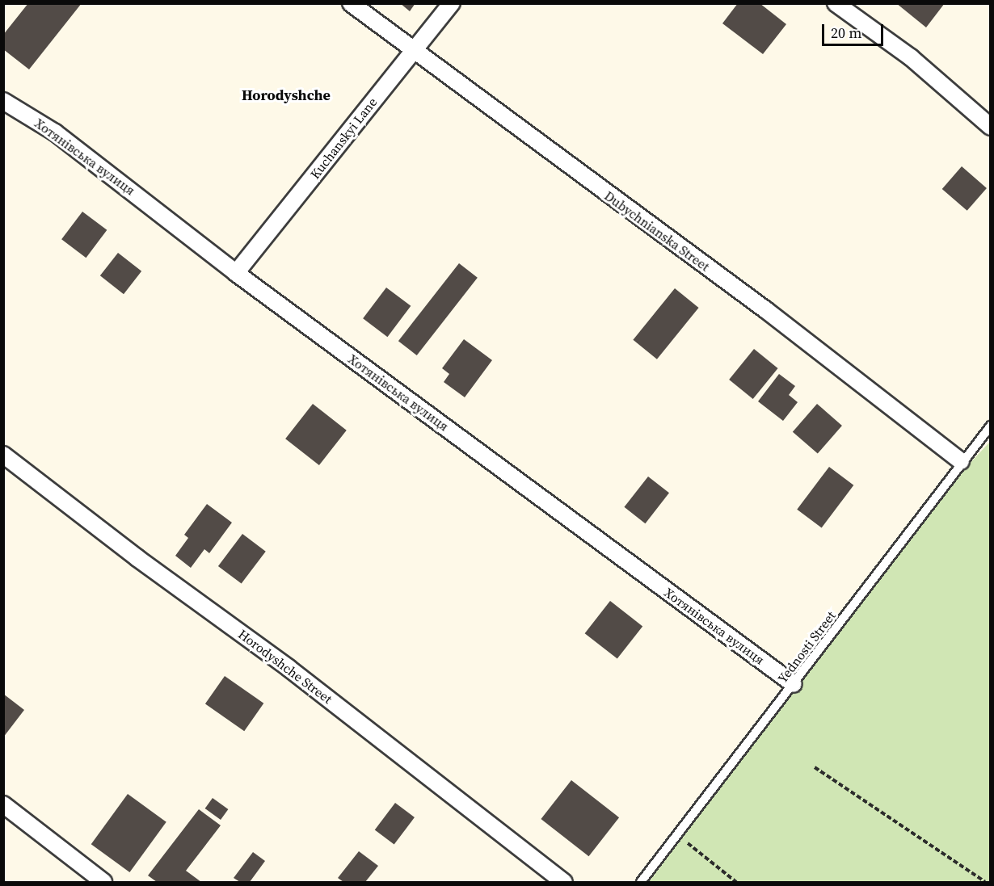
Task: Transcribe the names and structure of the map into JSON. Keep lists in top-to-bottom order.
{
  "streets": {
    "street": [
      "Kuchanskyi Lane",
      "Хотянівська вулиця",
      "Dubychnianska Street",
      "Horodyshche Street"
    ],
    "lane": ["Yednosti Street"]
  },
  "crossings": [
    ["Kuchanskyi Lane", "Хотянівська вулиця"],
    ["Kuchanskyi Lane", "Dubychnianska Street"],
    ["Хотянівська вулиця", "Yednosti Street"],
    ["Dubychnianska Street", "Yednosti Street"]
  ],
  "districts": ["Horodyshche"],
  "scale_bar": "20 m"
}
